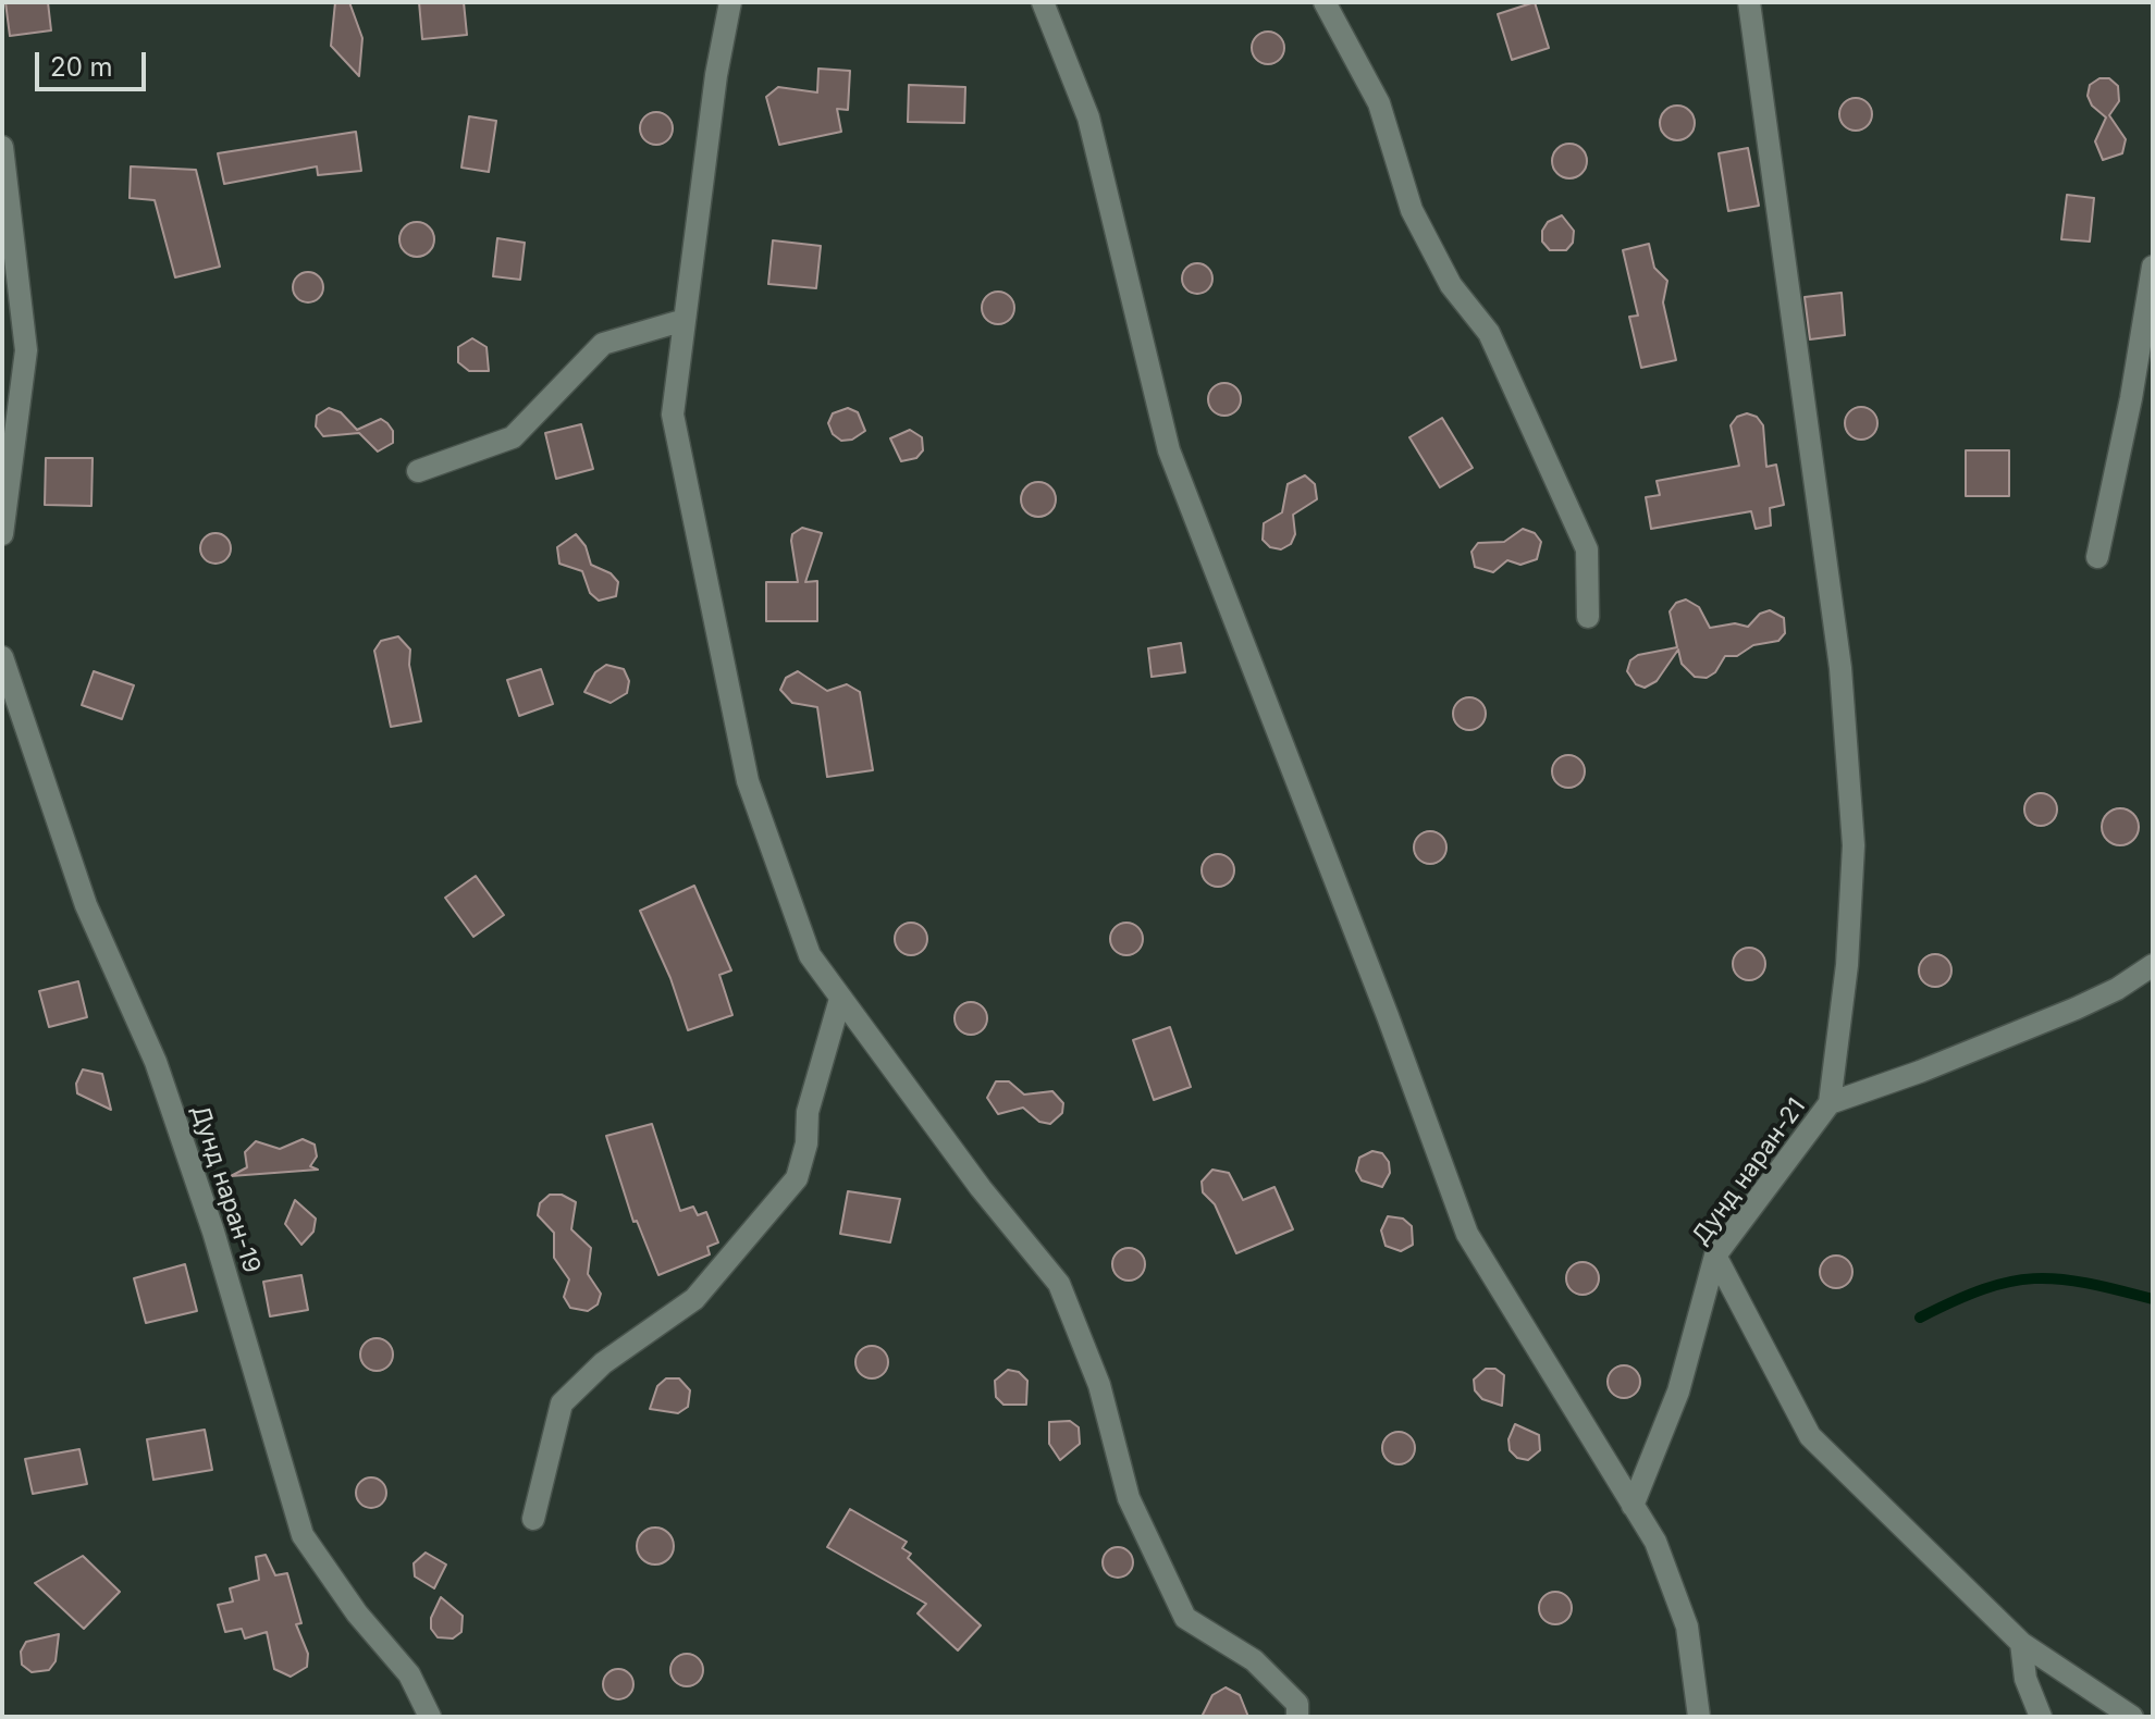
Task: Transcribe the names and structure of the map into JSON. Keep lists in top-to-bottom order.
{
  "streets": {
    "street": ["Дунд наран-21", "Дунд наран-19"]
  },
  "scale_bar": "20 m"
}
